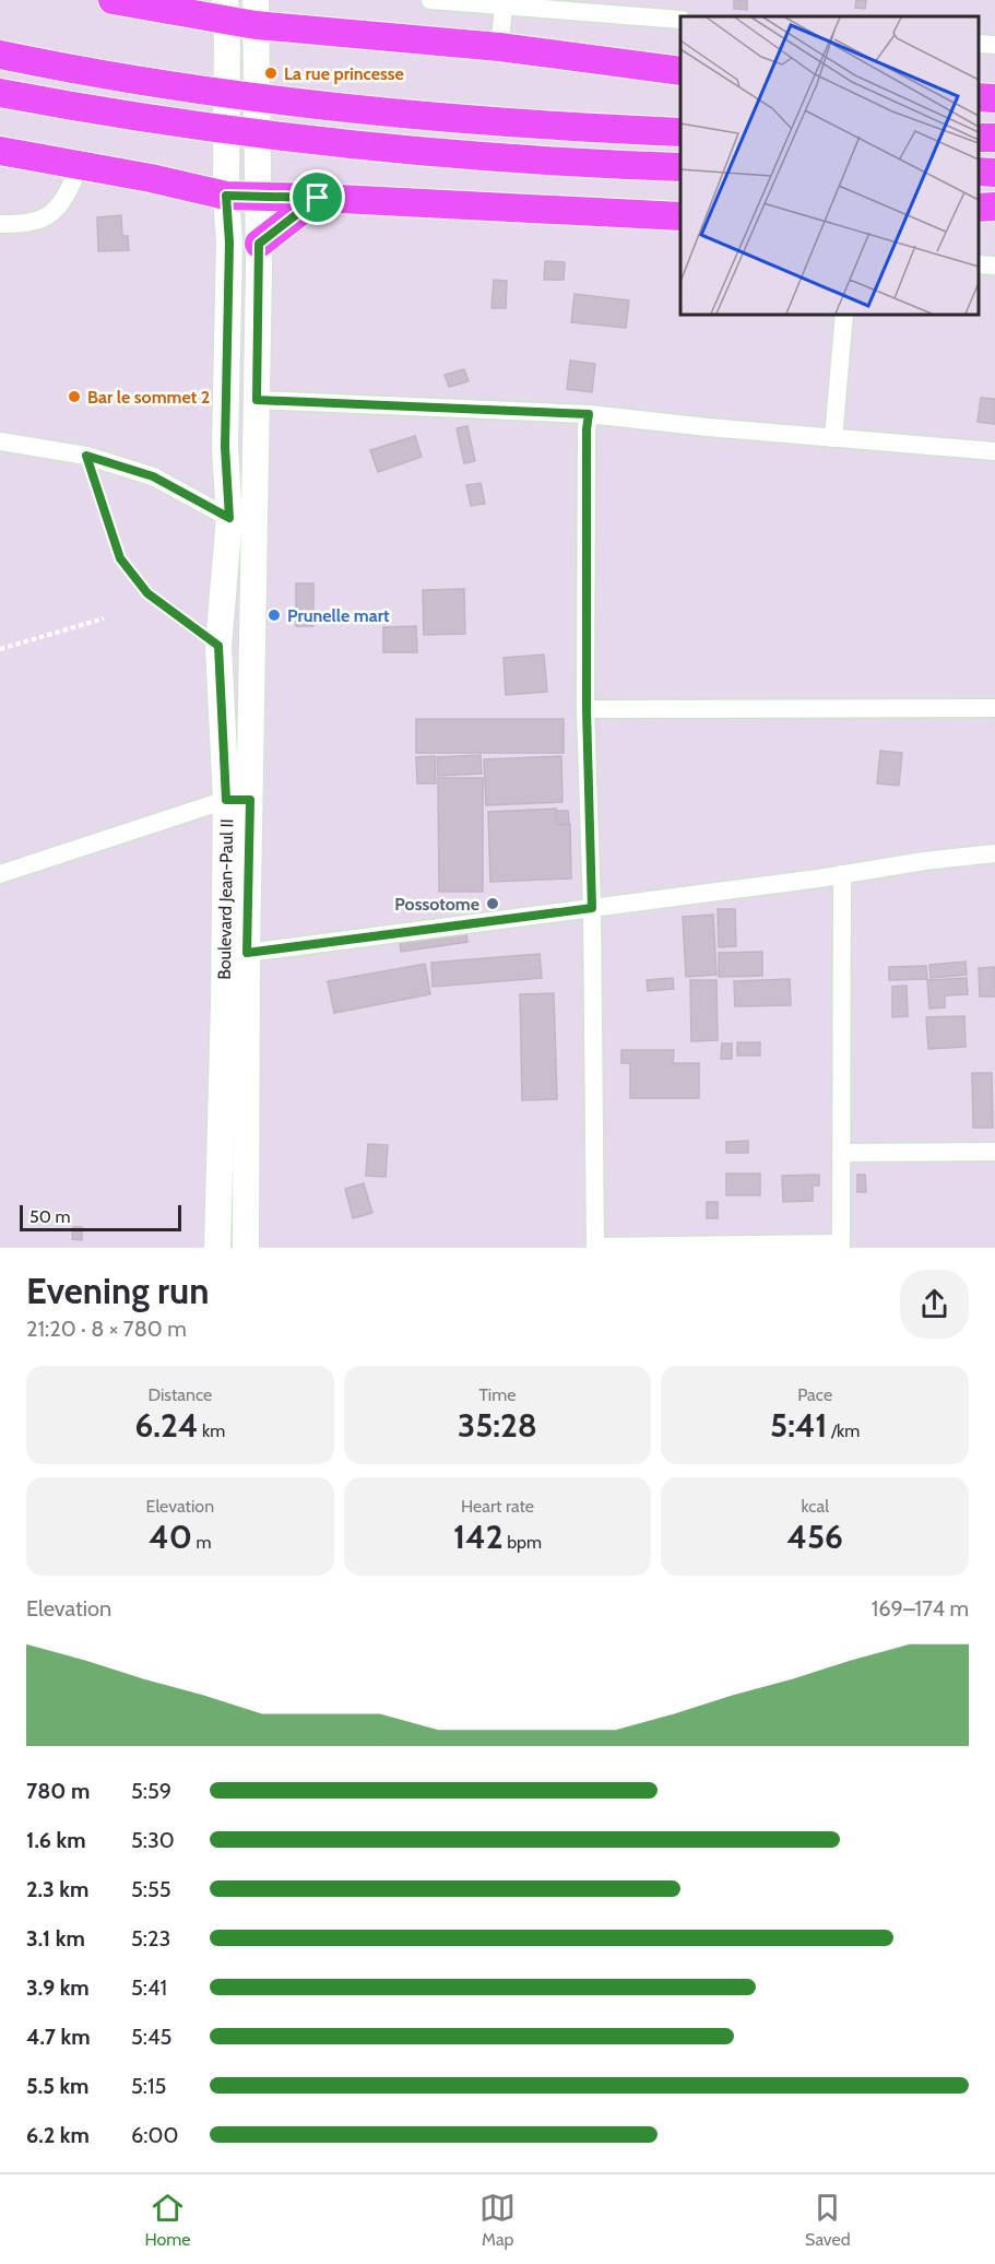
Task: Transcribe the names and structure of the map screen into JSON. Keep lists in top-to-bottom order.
{
  "streets": {
    "main road": ["Boulevard Jean-Paul II"]
  },
  "places": [
    "La rue princesse",
    "Bar le sommet 2",
    "Prunelle mart",
    "Possotome"
  ],
  "scale_bar": "50 m",
  "page": {
    "scale": "50 m",
    "heading": ["Evening run", "21:20 · 8 × 780 m"],
    "stats": [
      ["Distance", "6.24 km"],
      ["Time", "35:28"],
      ["Pace", "5:41 /km"],
      ["Elevation", "40 m"],
      ["Heart rate", "142 bpm"],
      ["kcal", "456"]
    ],
    "chart": ["Elevation", "169–174 m"],
    "list": [
      {
        "name": "780 m",
        "note": "5:59"
      },
      {
        "name": "1.6 km",
        "note": "5:30"
      },
      {
        "name": "2.3 km",
        "note": "5:55"
      },
      {
        "name": "3.1 km",
        "note": "5:23"
      },
      {
        "name": "3.9 km",
        "note": "5:41"
      },
      {
        "name": "4.7 km",
        "note": "5:45"
      },
      {
        "name": "5.5 km",
        "note": "5:15"
      },
      {
        "name": "6.2 km",
        "note": "6:00"
      }
    ],
    "tabs": ["Home", "Map", "Saved"]
  }
}
